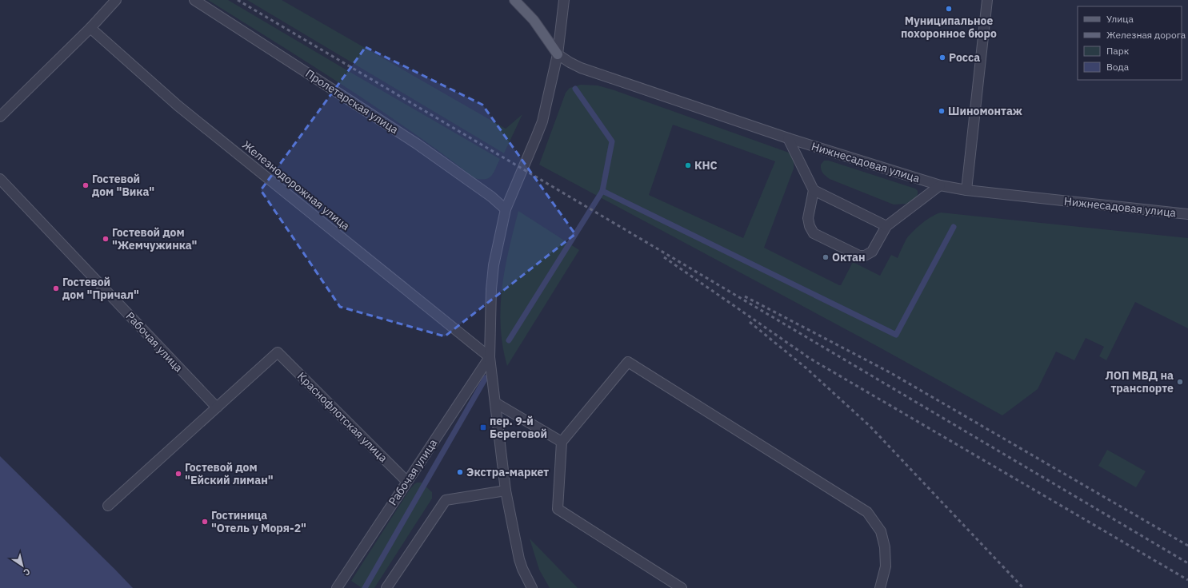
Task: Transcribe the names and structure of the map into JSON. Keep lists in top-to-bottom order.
{
  "streets": {
    "street": [
      "Пролетарская улица",
      "Нижнесадовая улица",
      "Железнодорожная улица",
      "Рабочая улица",
      "Краснофлотская улица"
    ]
  },
  "crossings": [
    ["Железнодорожная улица", "Рабочая улица"],
    ["Рабочая улица", "Краснофлотская улица"]
  ],
  "places": {
    "other": [
      "Муниципальное похоронное бюро",
      "Росса",
      "Шиномонтаж",
      "КНС",
      "Гостевой дом \"Вика\"",
      "Гостевой дом \"Жемчужинка\"",
      "Октан",
      "Гостевой дом \"Причал\"",
      "ЛОП МВД на транспорте",
      "Экстра-маркет",
      "Гостевой дом \"Ейский лиман\"",
      "Гостиница \"Отель у Моря-2\""
    ],
    "transit": ["пер. 9-й Береговой"]
  },
  "legend": [
    "Улица",
    "Железная дорога",
    "Парк",
    "Вода"
  ],
  "north": "bottom right"
}
